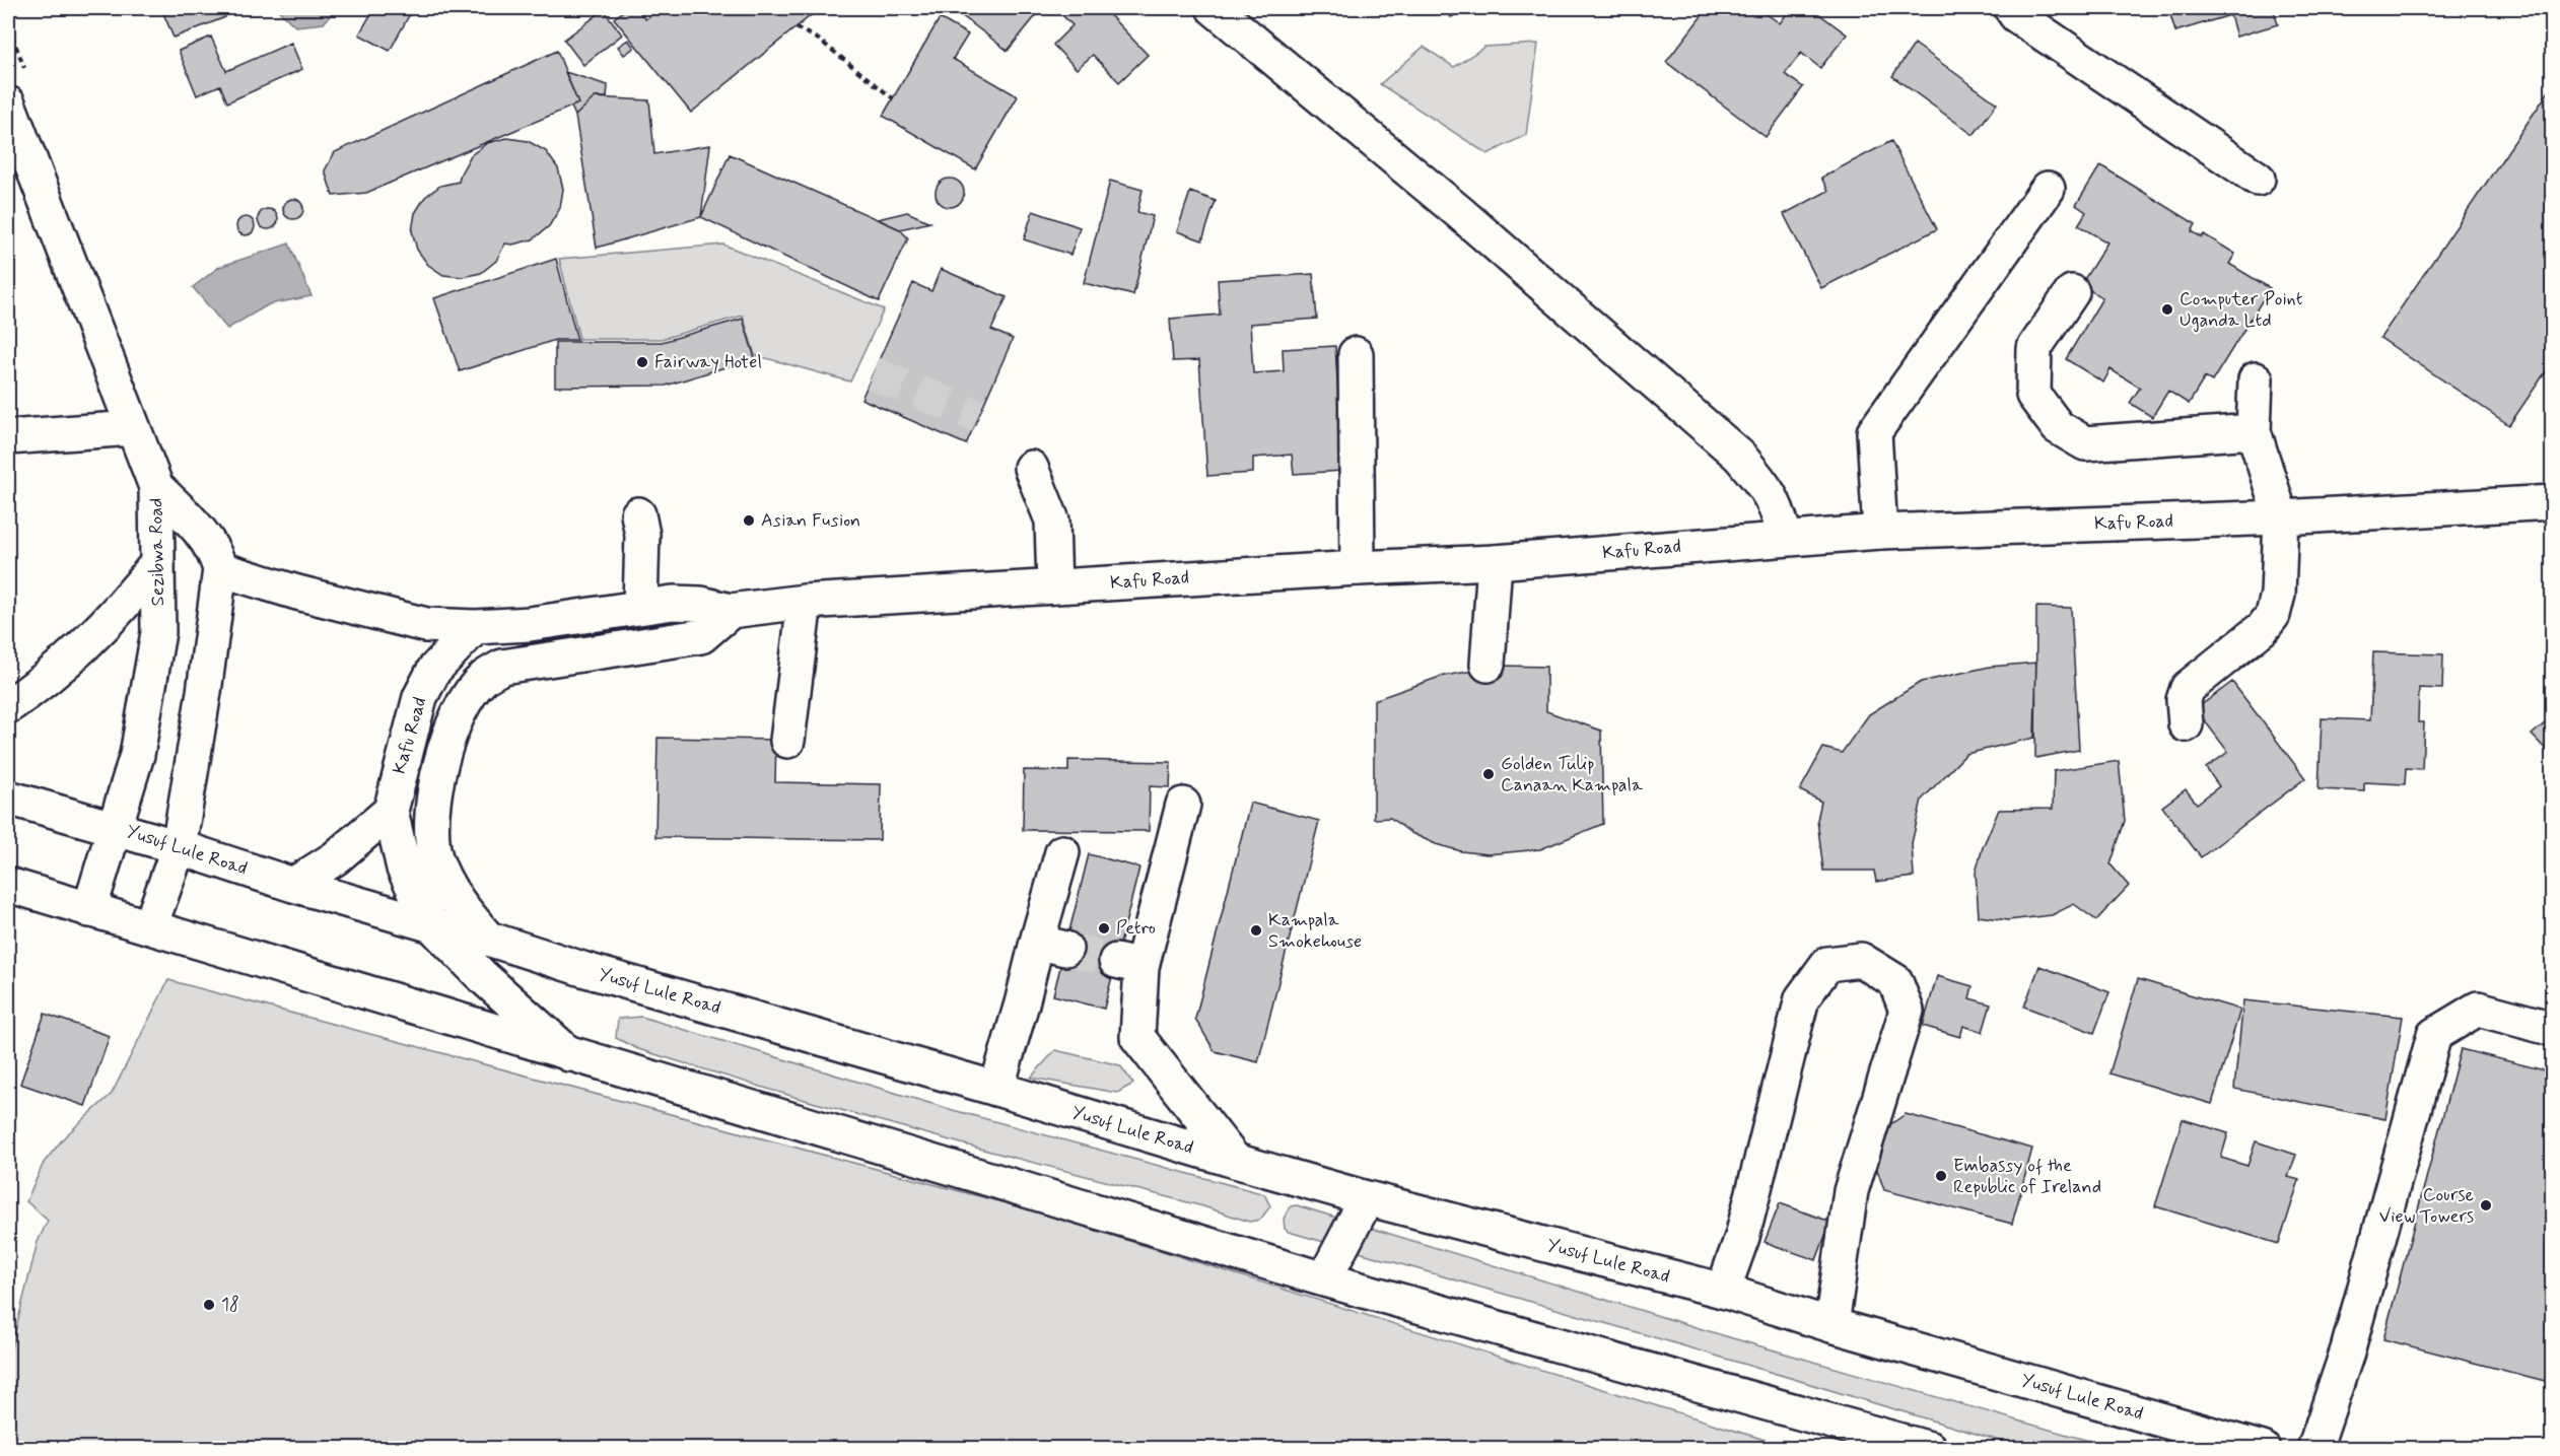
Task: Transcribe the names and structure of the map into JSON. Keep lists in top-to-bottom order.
{
  "streets": {
    "main road": ["Kafu Road", "Sezibwa Road", "Yusuf Lule Road"]
  },
  "crossings": [
    ["Kafu Road", "Yusuf Lule Road"],
    ["Sezibwa Road", "Yusuf Lule Road"]
  ],
  "places": [
    "Computer Point Uganda Ltd",
    "Fairway Hotel",
    "Asian Fusion",
    "Golden Tulip Canaan Kampala",
    "Petro",
    "Kampala Smokehouse",
    "Embassy of the Republic of Ireland",
    "Course View Towers",
    "18"
  ]
}
